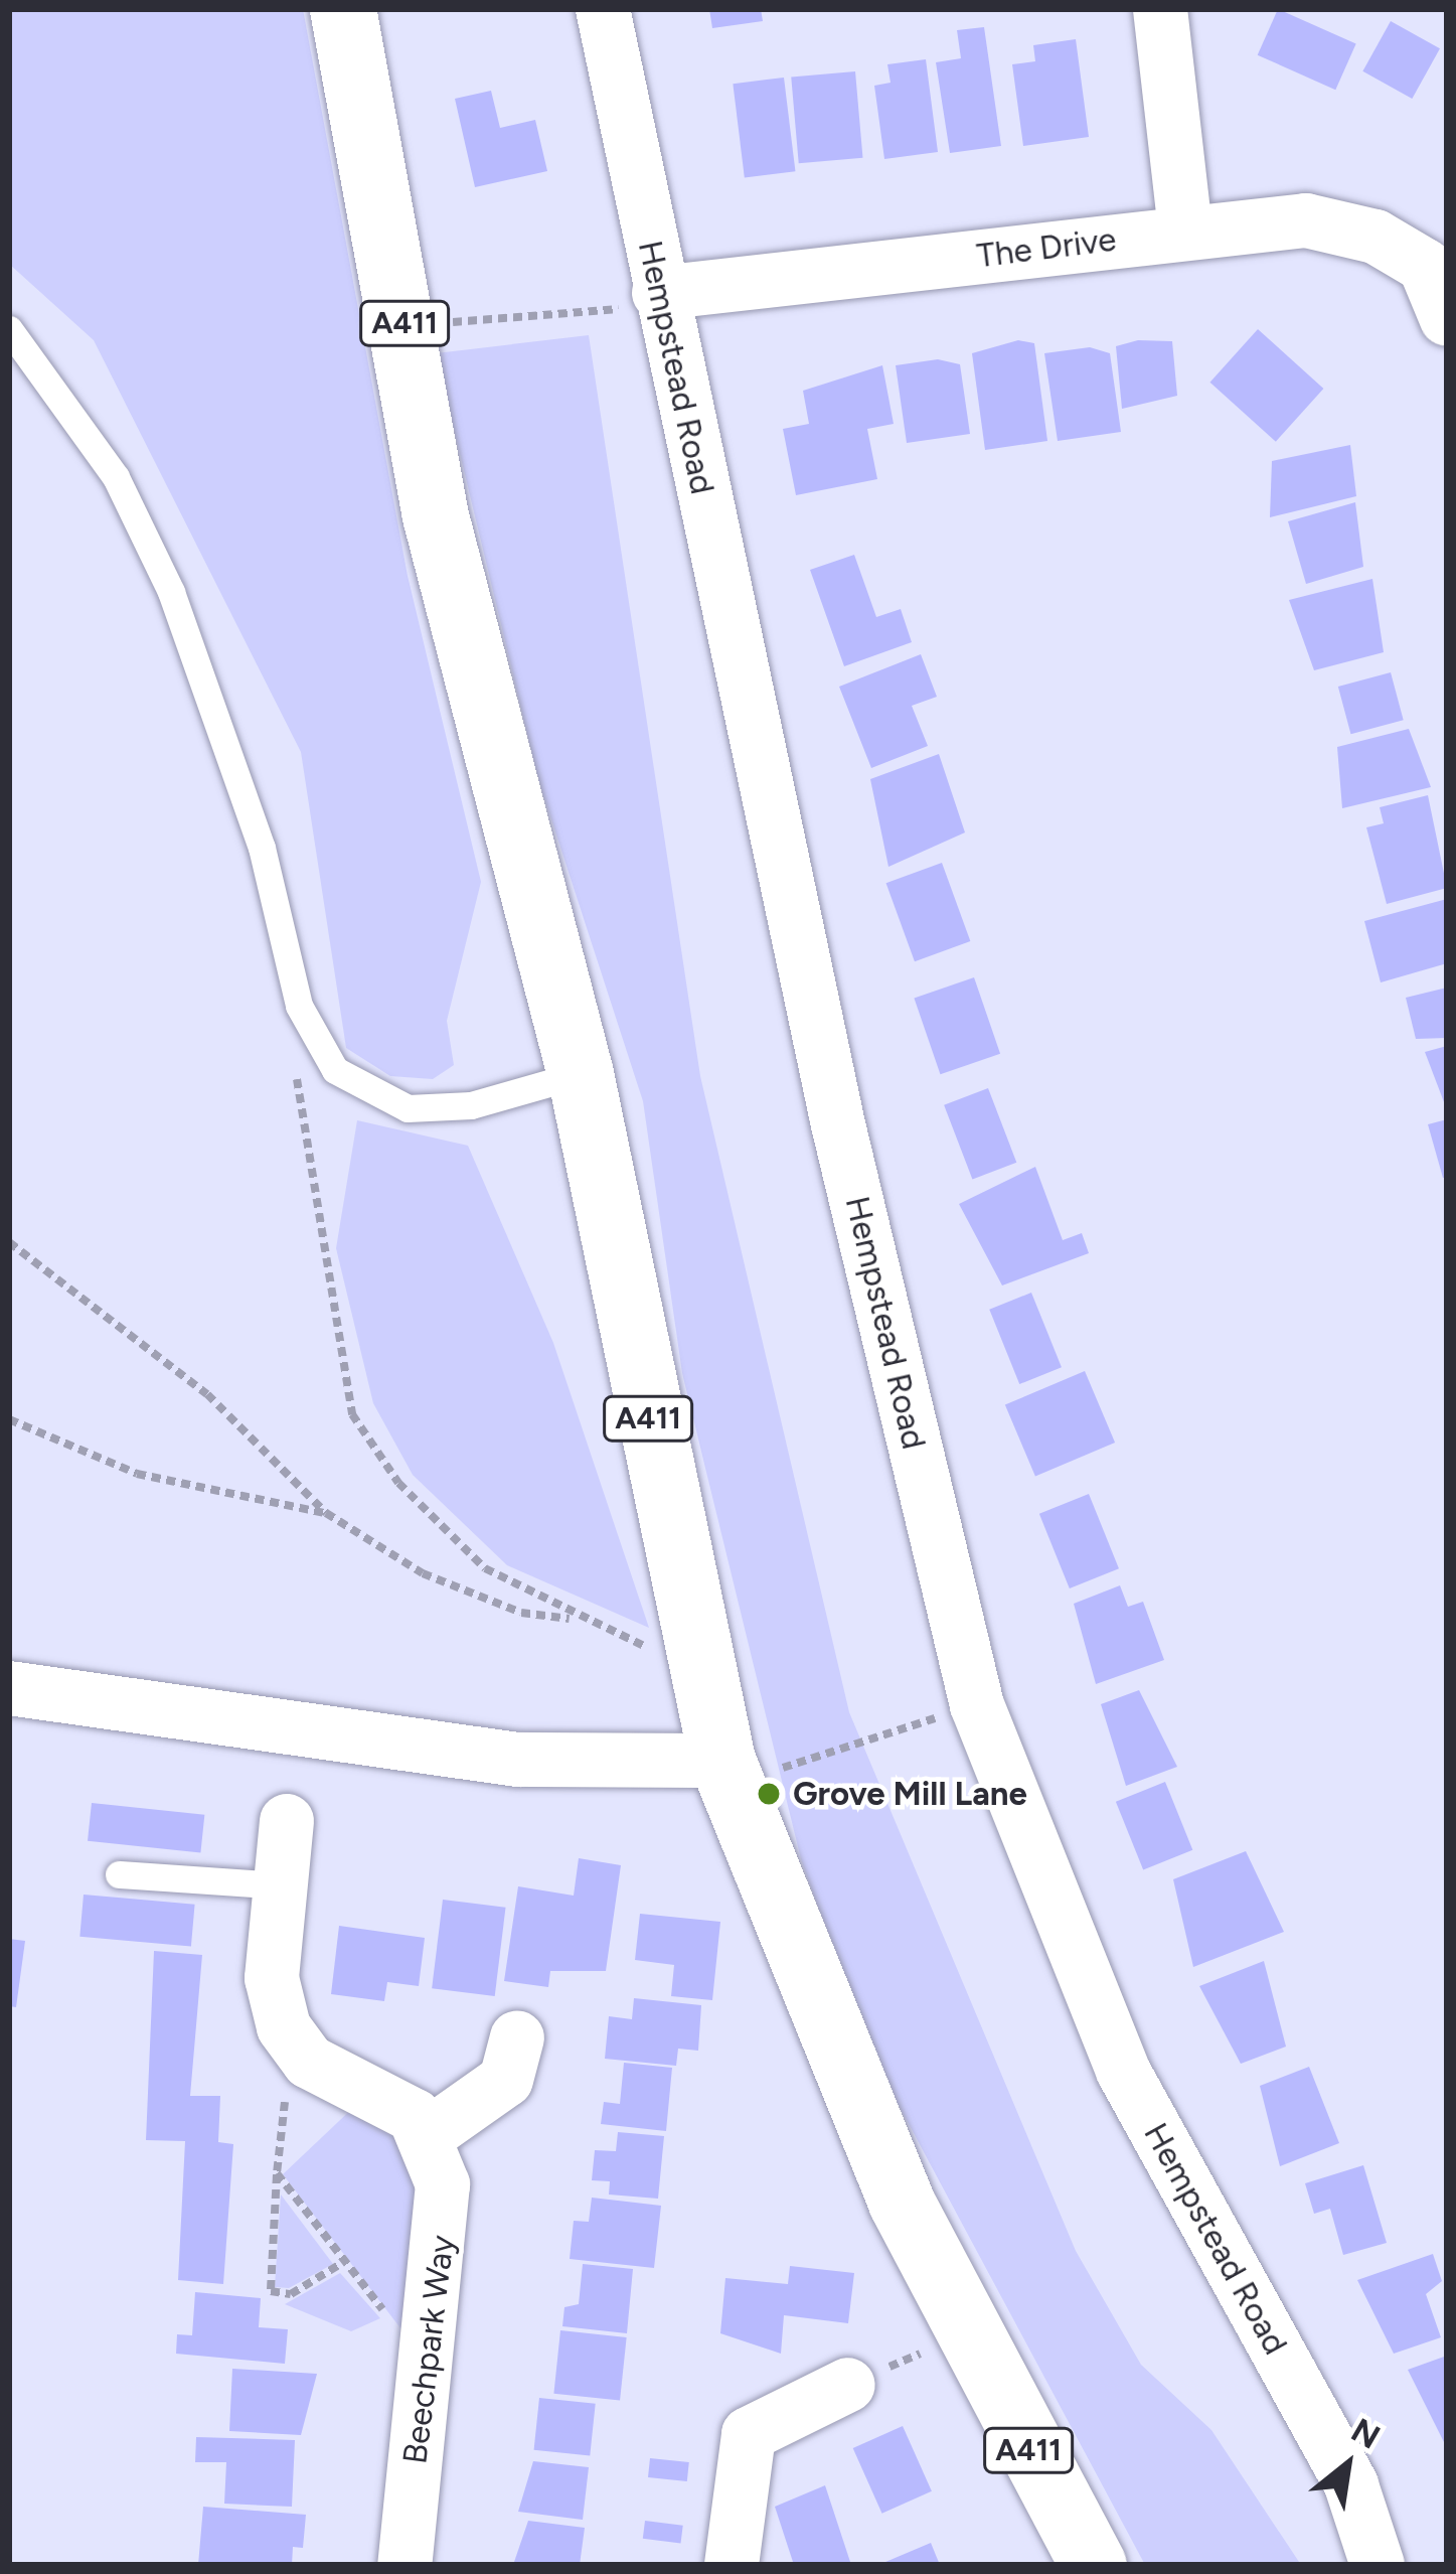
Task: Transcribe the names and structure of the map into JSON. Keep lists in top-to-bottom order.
{
  "streets": {
    "main road": ["A411"],
    "street": ["The Drive", "Hempstead Road", "Beechpark Way"]
  },
  "crossings": [
    ["The Drive", "Hempstead Road"]
  ],
  "places": ["Grove Mill Lane"],
  "north": "top right"
}
